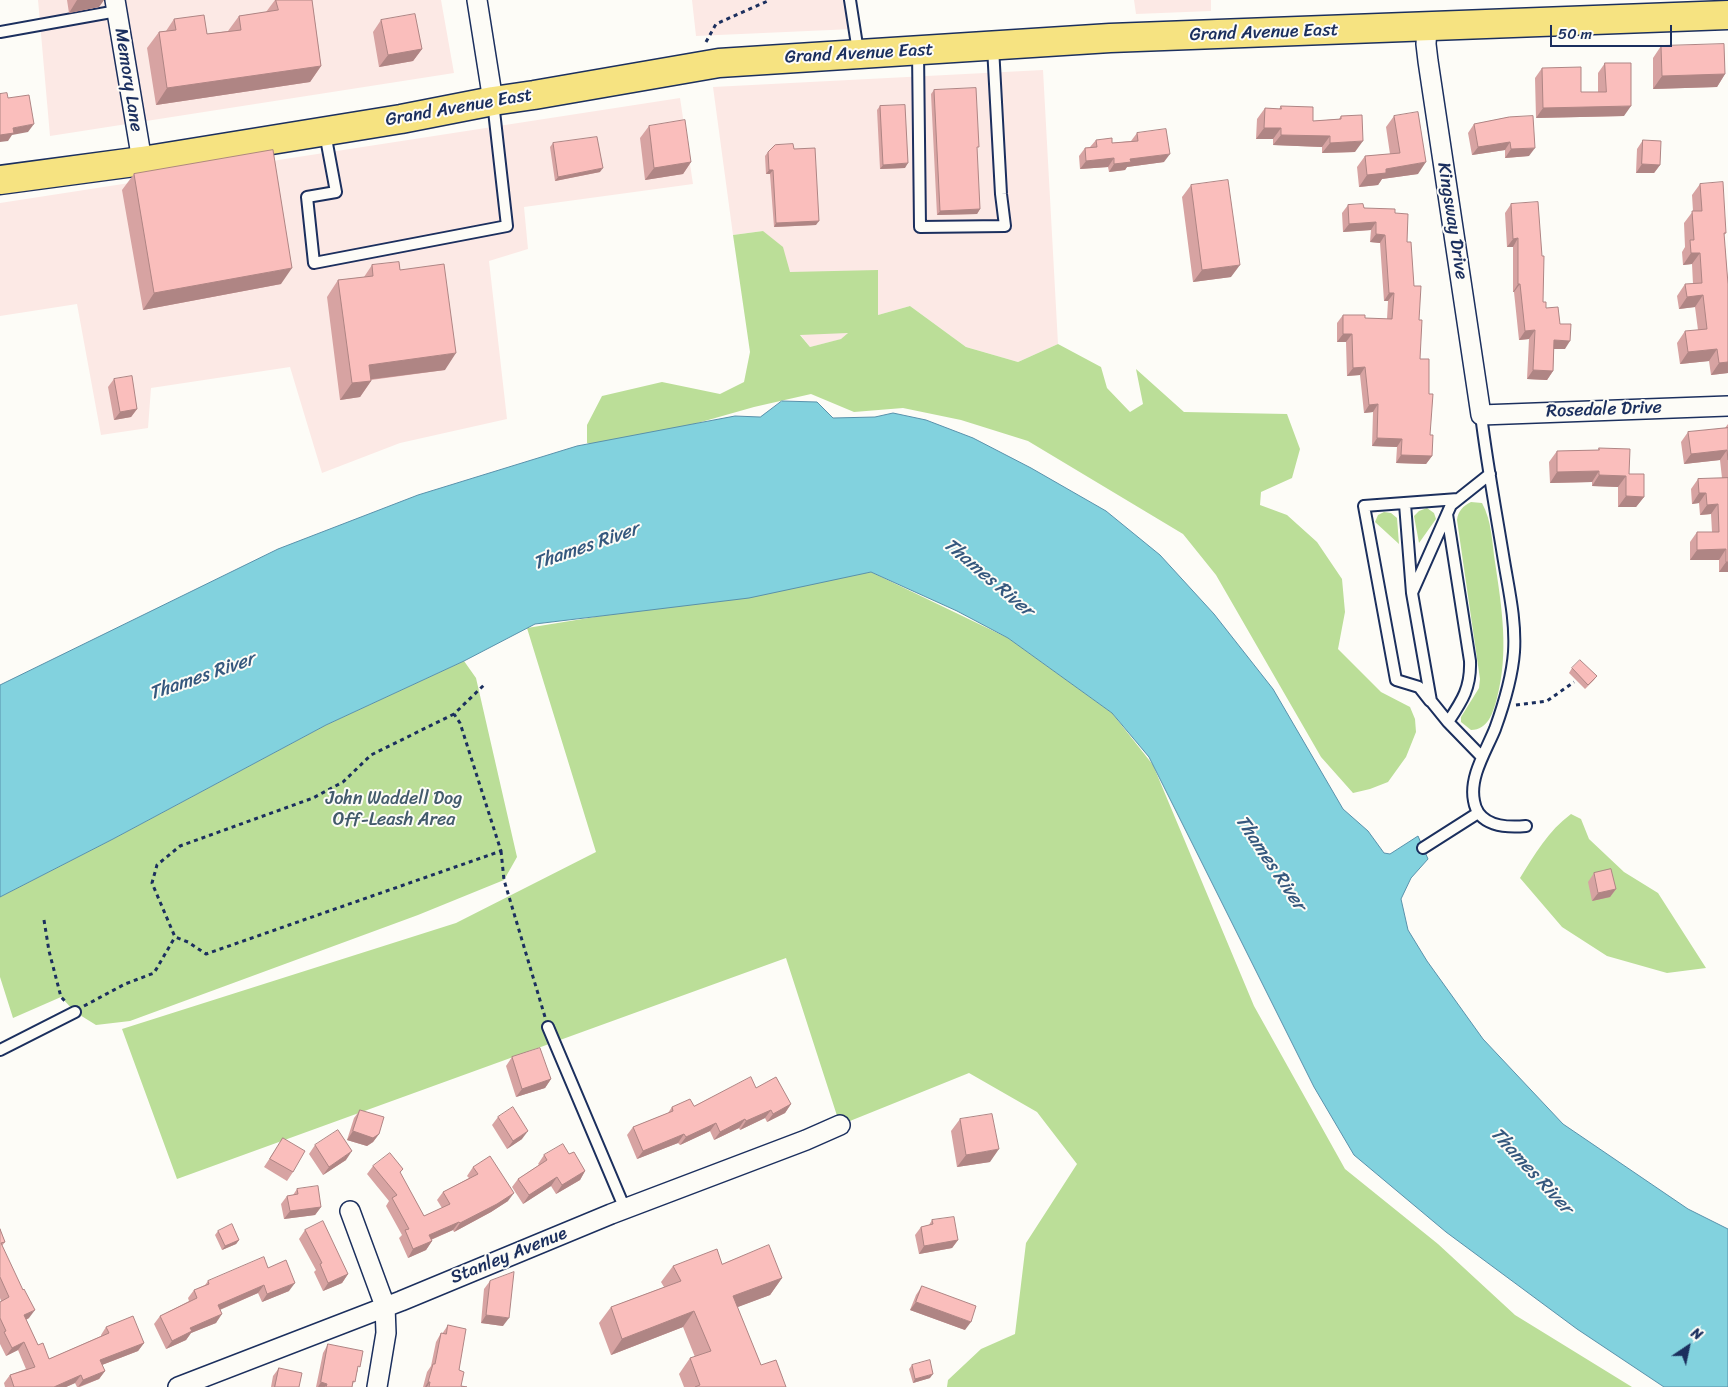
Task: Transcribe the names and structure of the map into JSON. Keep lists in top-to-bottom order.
{
  "streets": {
    "main road": ["Grand Avenue East"],
    "street": [
      "Memory Lane",
      "Kingsway Drive",
      "Rosedale Drive",
      "Stanley Avenue"
    ]
  },
  "crossings": [
    ["Grand Avenue East", "Memory Lane"],
    ["Grand Avenue East", "Kingsway Drive"],
    ["Kingsway Drive", "Rosedale Drive"]
  ],
  "water": ["Thames River"],
  "parks": ["John Waddell Dog Off-Leash Area"],
  "scale_bar": "50 m",
  "north": "top right"
}
